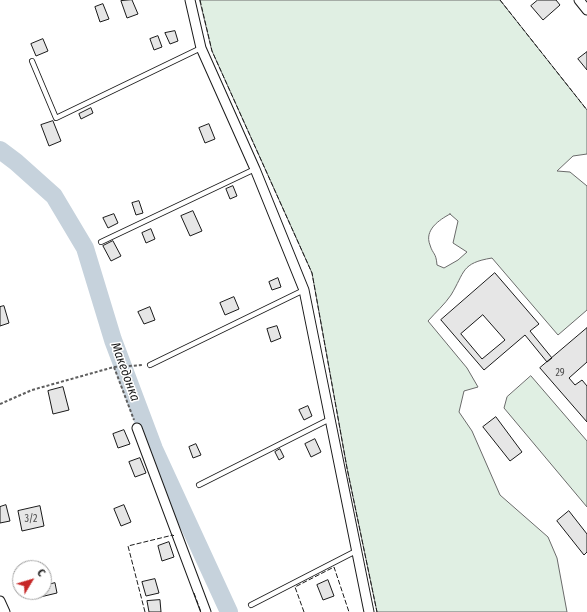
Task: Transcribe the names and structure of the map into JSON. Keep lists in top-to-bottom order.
{
  "water": ["Македонка"],
  "house_numbers": ["29", "3/2"],
  "north": "top right"
}
